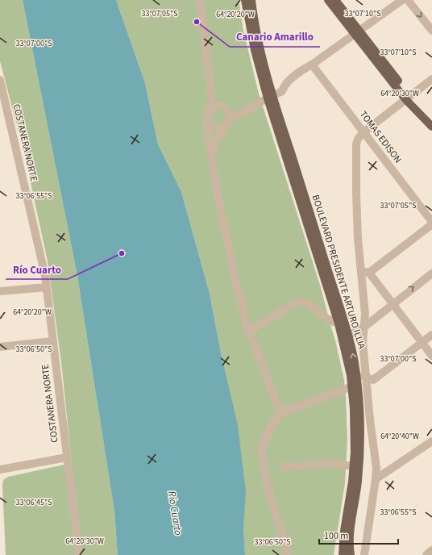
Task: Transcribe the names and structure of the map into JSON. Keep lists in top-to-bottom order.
{
  "streets": {
    "main road": ["BOULEVARD PRESIDENTE ARTURO ILLIA"],
    "street": ["TOMAS EDISON", "COSTANERA NORTE"]
  },
  "water": ["Río Cuarto"],
  "places": ["Canario Amarillo", "Río Cuarto"],
  "scale_bar": "100 m",
  "coordinates": [
    "33°07'10\"S",
    "33°07'05\"S",
    "64°20'20\"W",
    "33°07'00\"S",
    "64°20'30\"W",
    "33°06'55\"S",
    "33°06'50\"S",
    "64°20'40\"W",
    "33°06'45\"S"
  ]
}
